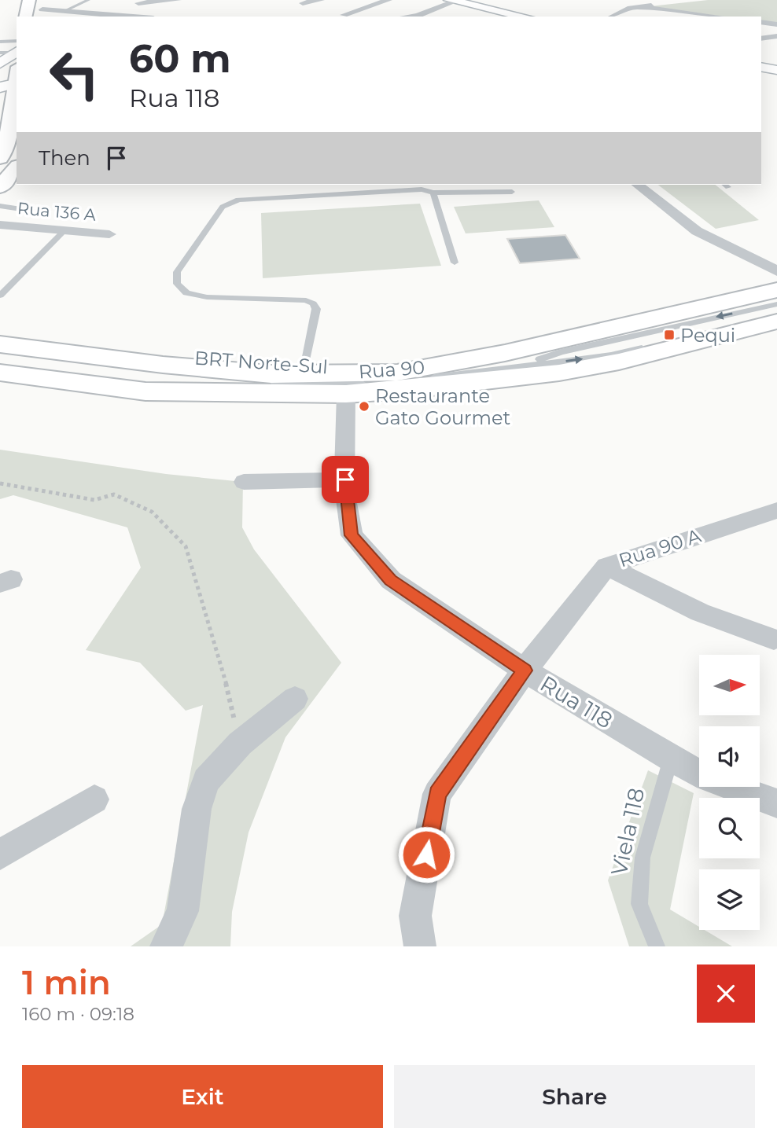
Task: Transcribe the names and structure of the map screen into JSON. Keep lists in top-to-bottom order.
{
  "streets": {
    "main road": ["Rua 90"],
    "street": ["Rua 136 A", "Rua 90 A", "Rua 118"],
    "lane": ["BRT Norte-Sul", "Viela 118"]
  },
  "crossings": [
    ["Rua 90", "Rua 118"],
    ["Rua 90 A", "Rua 118"],
    ["Rua 118", "Viela 118"]
  ],
  "places": {
    "transit": ["Pequi"],
    "other": ["Restaurante Gato Gourmet"]
  },
  "north": "right",
  "page": {
    "turn": ["60 m", "Rua 118"],
    "then": "Then",
    "heading": ["1 min", "160 m · 09:18"],
    "buttons": ["Exit", "Share"]
  }
}
